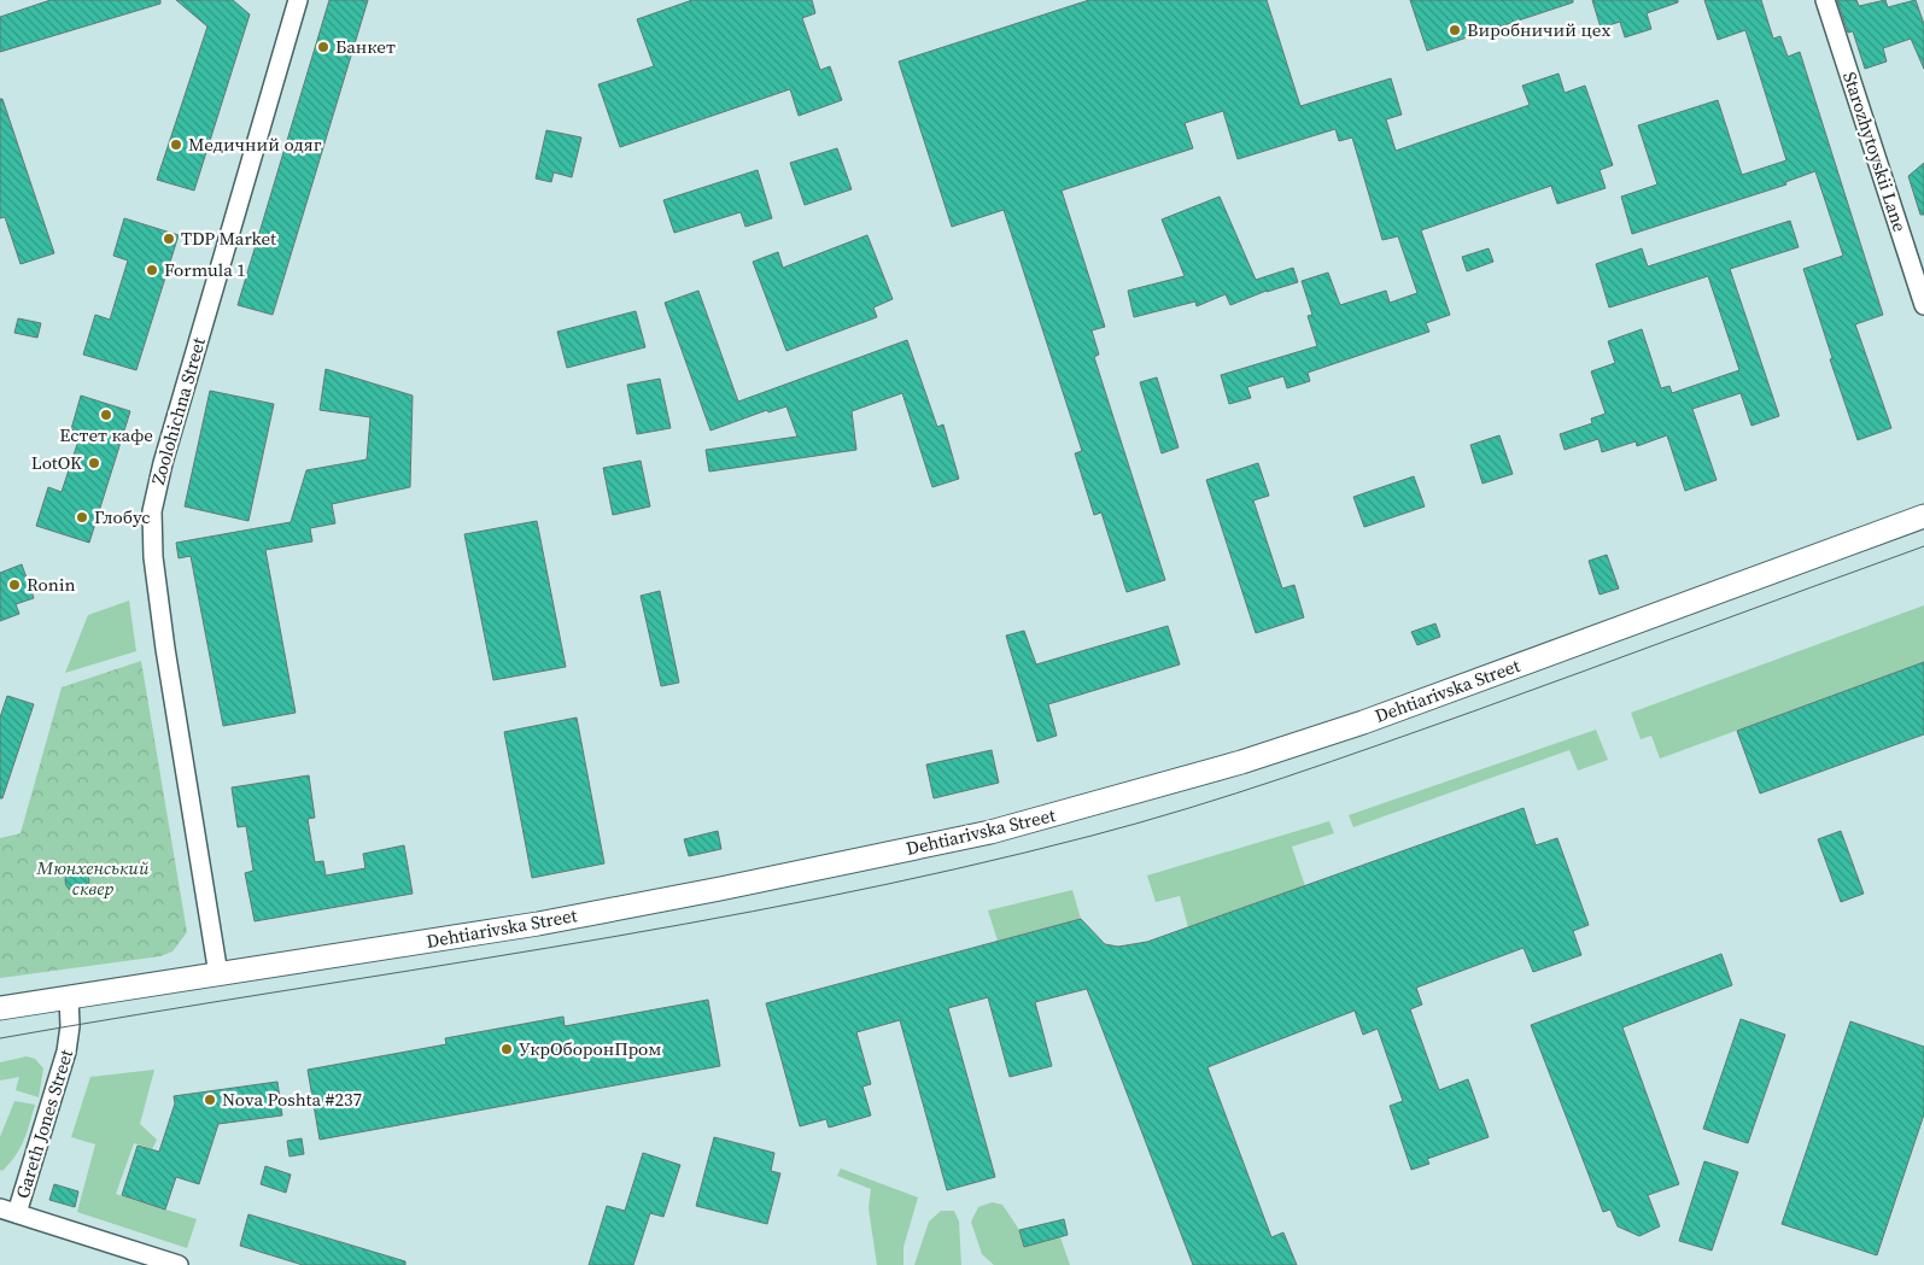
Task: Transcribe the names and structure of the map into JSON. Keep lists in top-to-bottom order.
{
  "streets": {
    "main road": ["Dehtiarivska Street"],
    "street": ["Starozhytoyskii Lane", "Zoolohichna Street", "Gareth Jones Street"]
  },
  "crossings": [
    ["Zoolohichna Street", "Dehtiarivska Street"],
    ["Dehtiarivska Street", "Gareth Jones Street"]
  ],
  "parks": ["Мюнхенський сквер"],
  "places": [
    "Виробничий цех",
    "Банкет",
    "Медичний одяг",
    "TDP Market",
    "Formula 1",
    "Естет кафе",
    "LotOK",
    "Глобус",
    "Ronin",
    "УкрОборонПром",
    "Nova Poshta #237"
  ]
}
